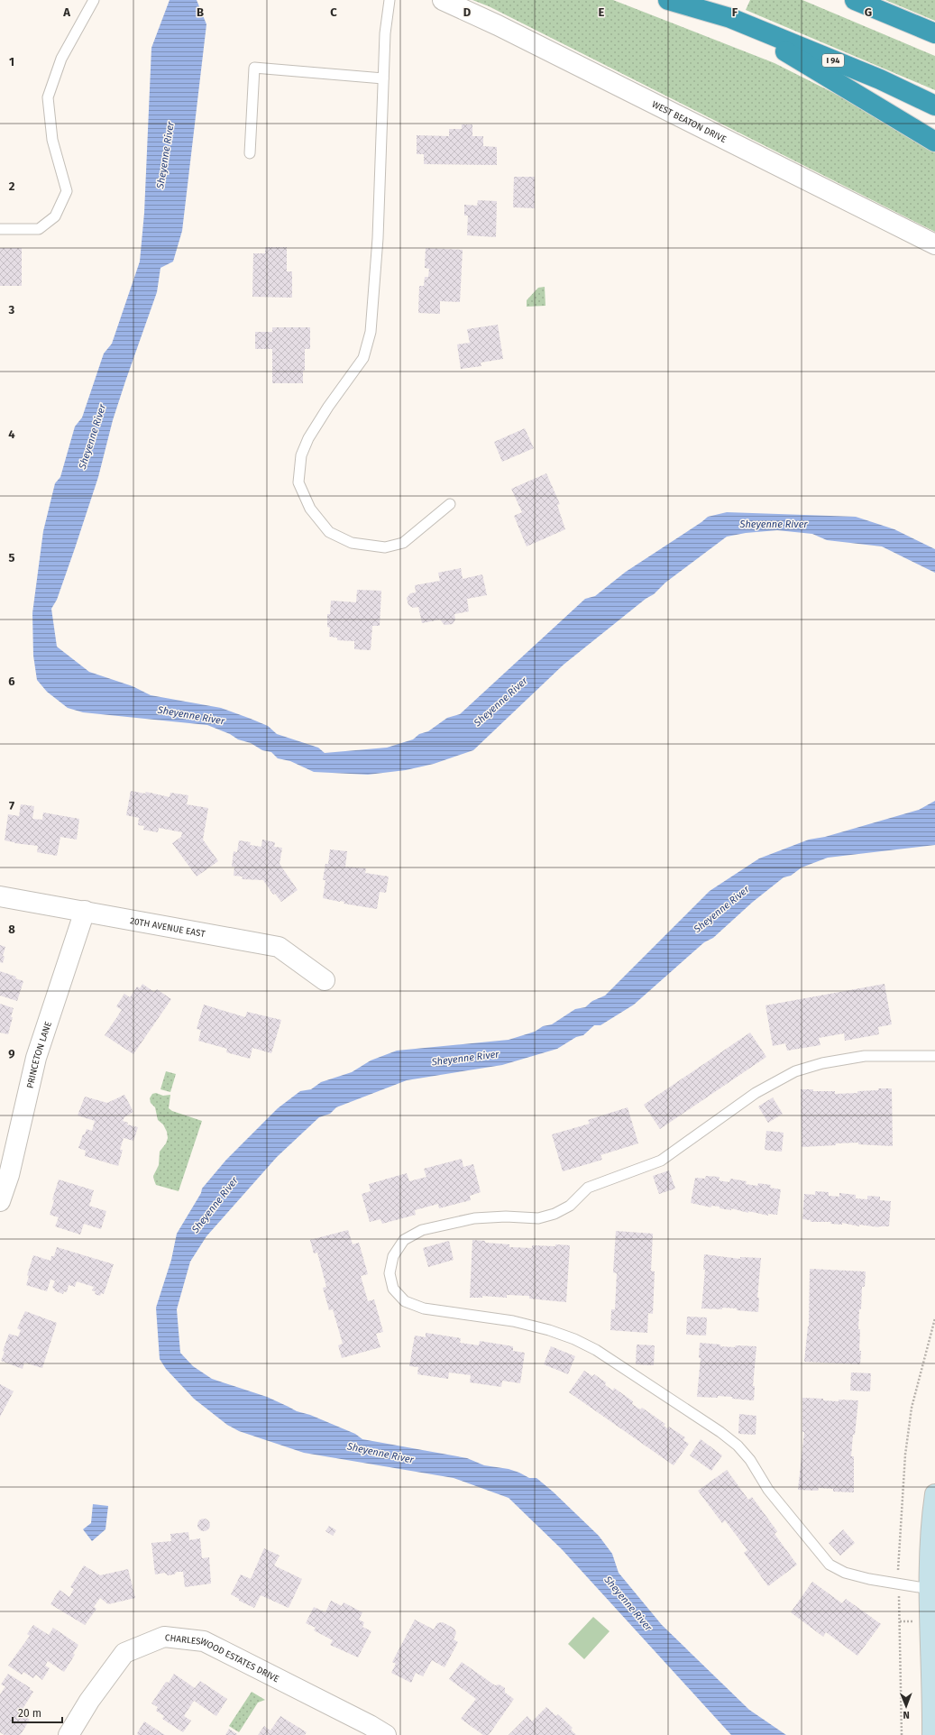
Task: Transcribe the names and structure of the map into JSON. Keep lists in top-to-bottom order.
{
  "streets": {
    "highway": ["I 94"],
    "street": [
      "WEST BEATON DRIVE",
      "20TH AVENUE EAST",
      "PRINCETON LANE",
      "CHARLESWOOD ESTATES DRIVE"
    ]
  },
  "crossings": [
    ["20TH AVENUE EAST", "PRINCETON LANE"]
  ],
  "water": ["Sheyenne River"],
  "scale_bar": "20 m",
  "north": "bottom",
  "grid": {
    "columns": [
      "A",
      "B",
      "C",
      "D",
      "E",
      "F",
      "G"
    ],
    "rows": [
      "1",
      "2",
      "3",
      "4",
      "5",
      "6",
      "7",
      "8",
      "9"
    ]
  }
}
